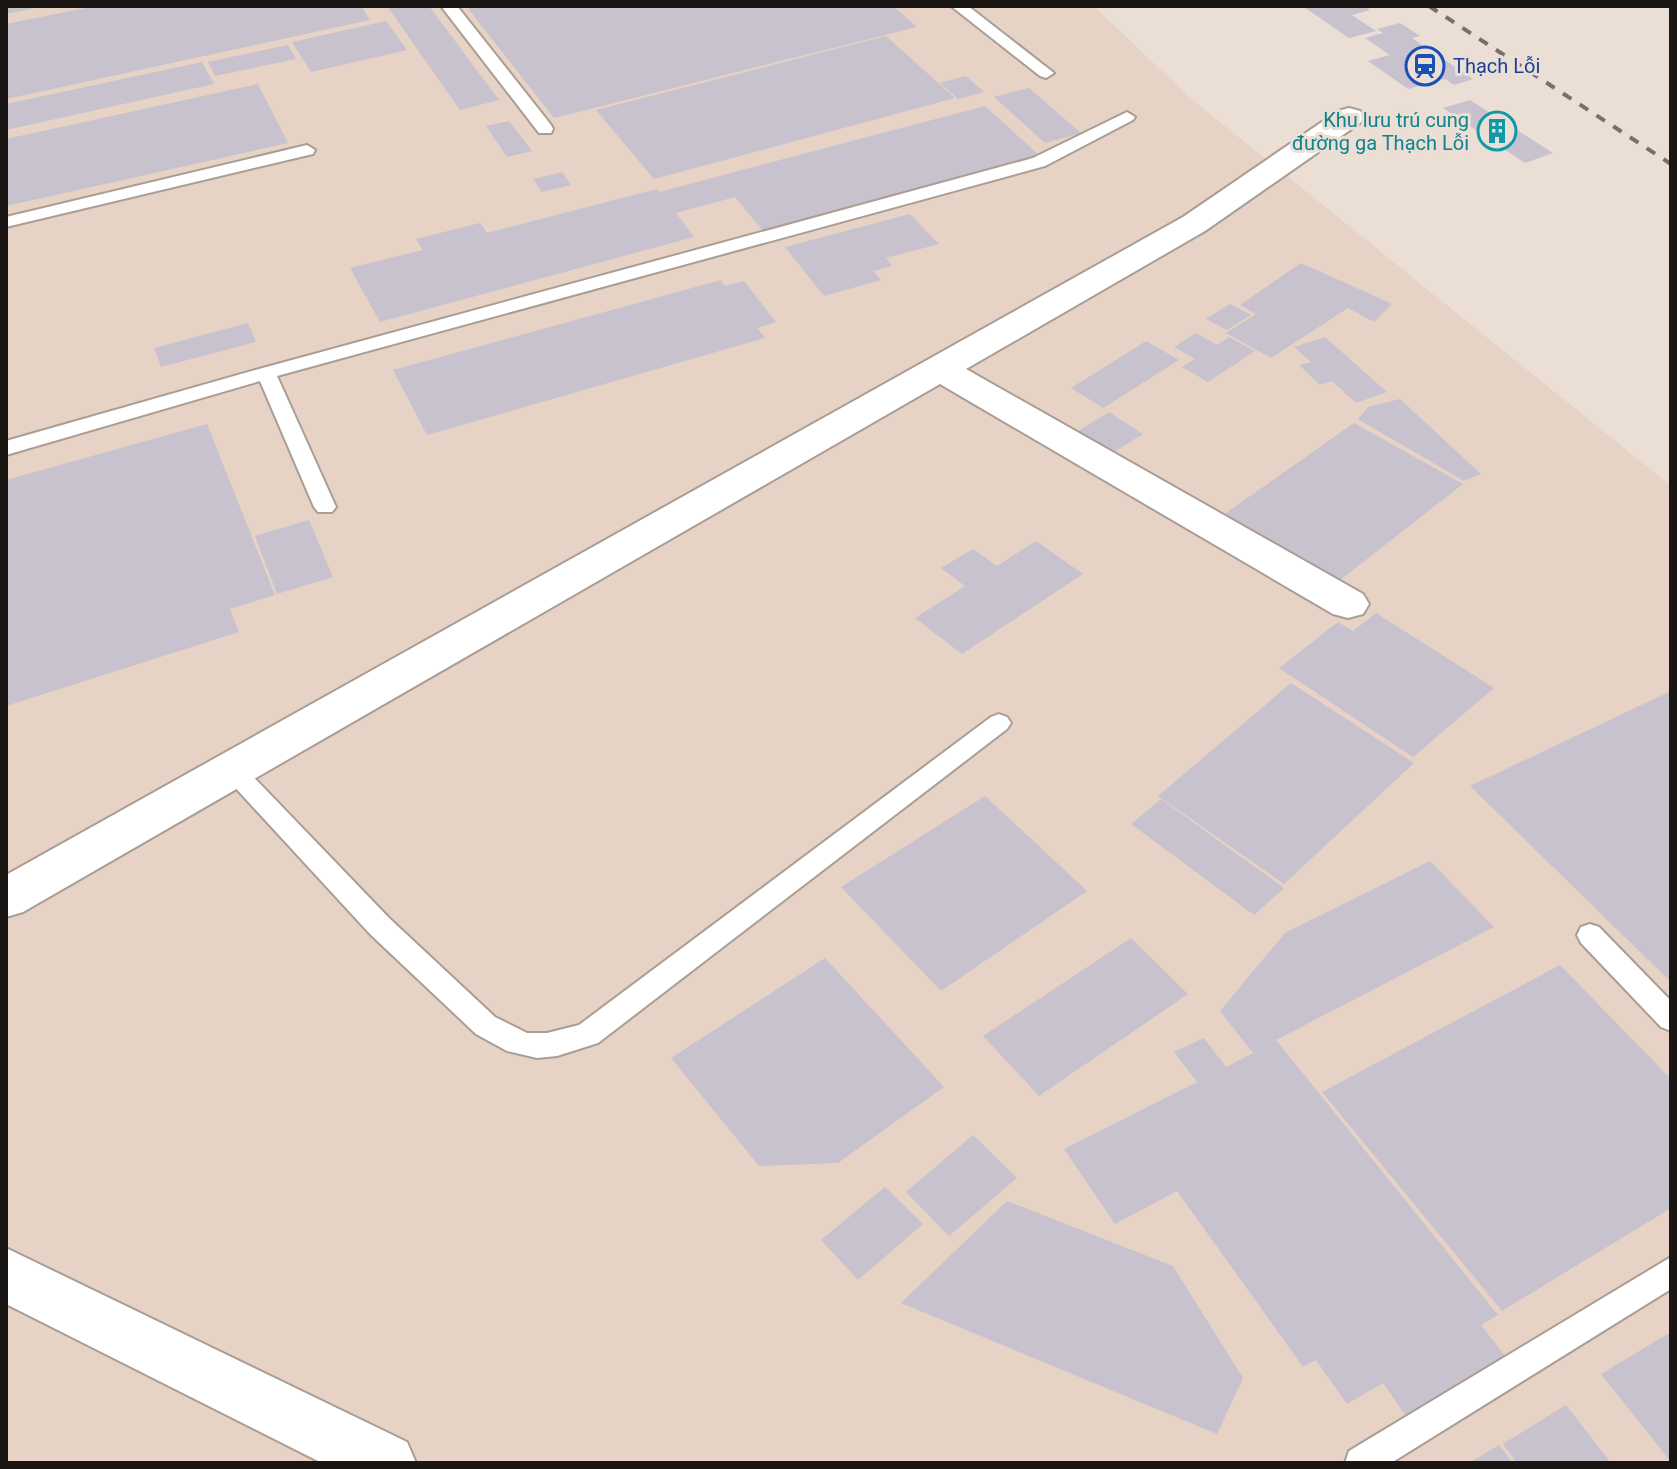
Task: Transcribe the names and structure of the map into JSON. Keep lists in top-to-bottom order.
{
  "places": {
    "station": ["Thạch Lỗi"],
    "building": ["Khu lưu trú cung đường ga Thạch Lỗi"]
  }
}
